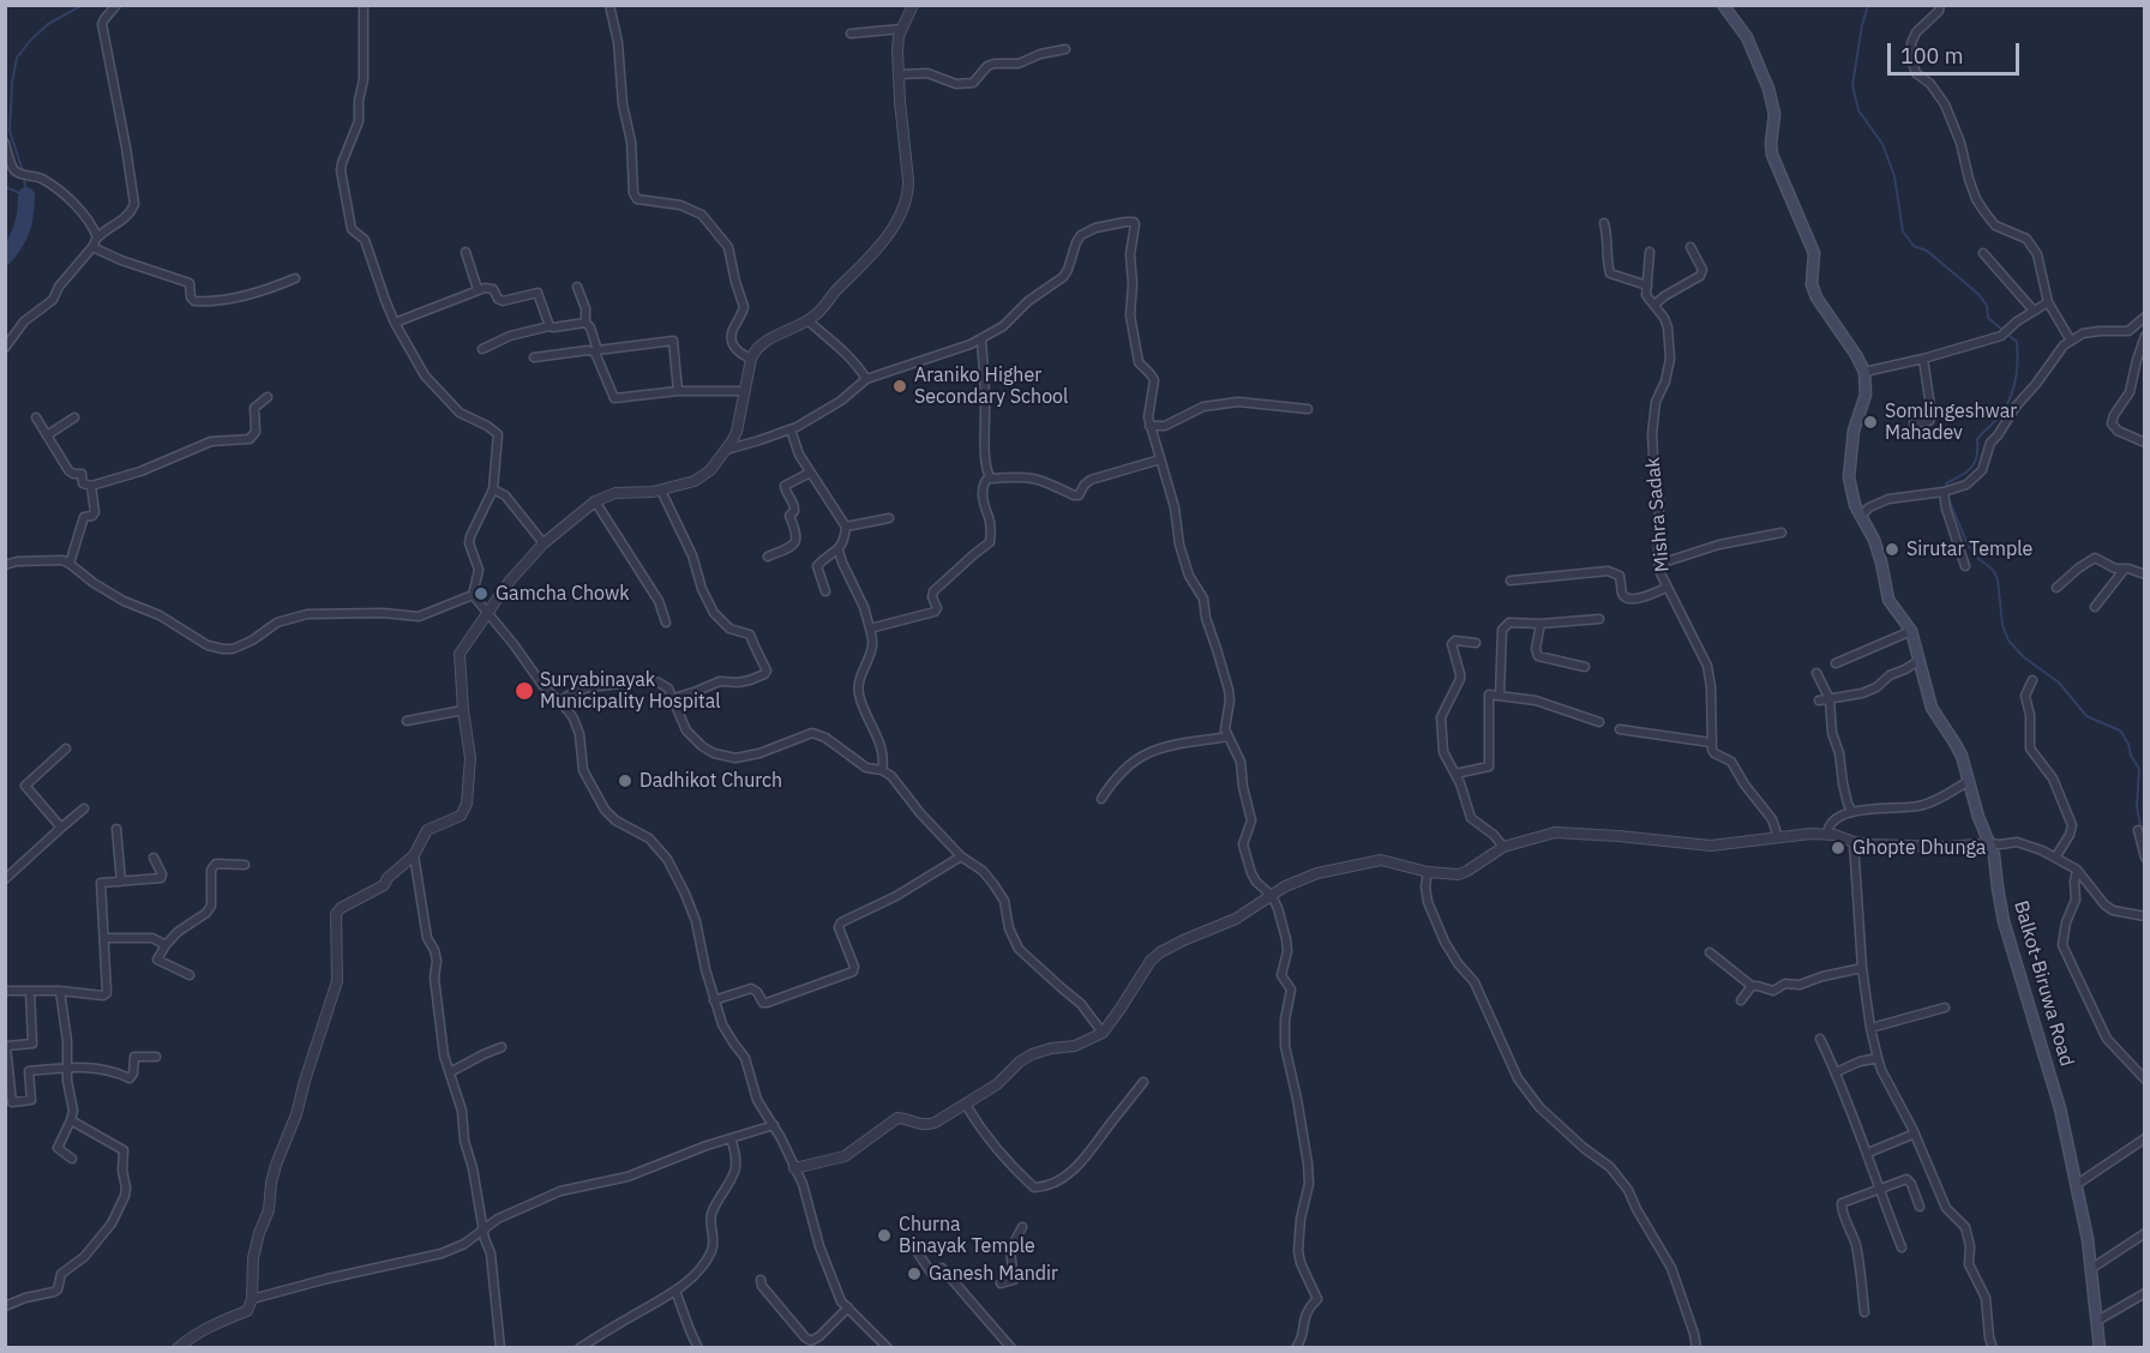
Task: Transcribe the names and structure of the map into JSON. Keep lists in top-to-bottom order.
{
  "streets": {
    "main road": ["Balkot-Biruwa Road"],
    "street": ["Mishra Sadak"]
  },
  "places": [
    "Araniko Higher Secondary School",
    "Somlingeshwar Mahadev",
    "Sirutar Temple",
    "Gamcha Chowk",
    "Suryabinayak Municipality Hospital",
    "Dadhikot Church",
    "Ghopte Dhunga",
    "Churna Binayak Temple",
    "Ganesh Mandir"
  ],
  "scale_bar": "100 m"
}
